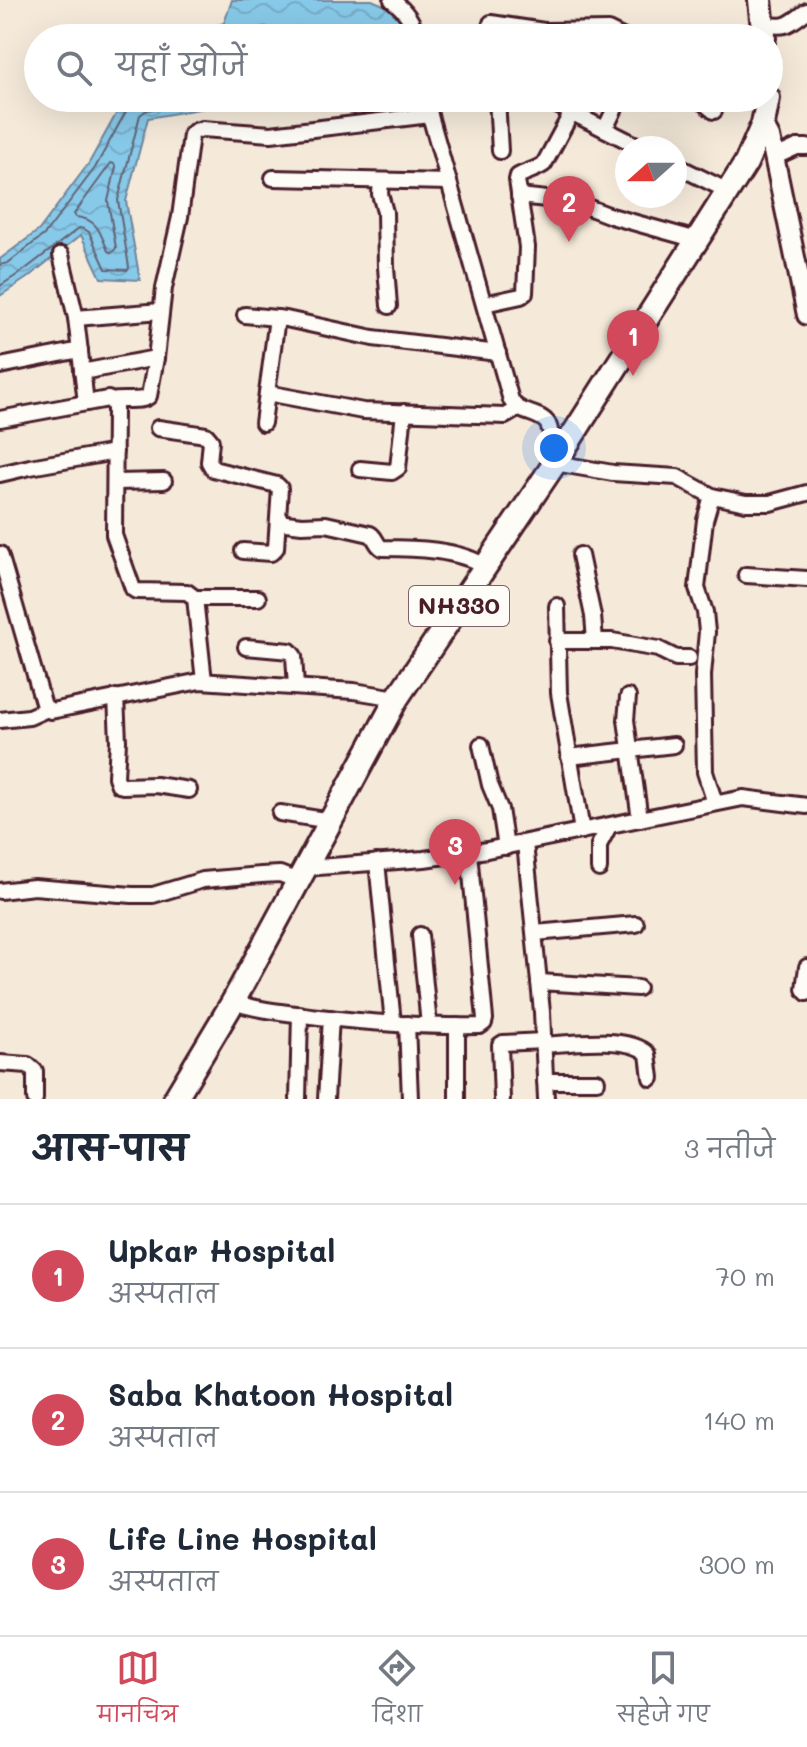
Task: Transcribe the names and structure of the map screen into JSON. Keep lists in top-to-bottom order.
{
  "streets": {
    "highway": ["NH330"]
  },
  "north": "left",
  "page": {
    "search": "यहाँ खोजें",
    "pins": ["2", "1", "3"],
    "heading": ["आस-पास", "3 नतीजे"],
    "list": [
      {
        "mark": "1",
        "name": "Upkar Hospital",
        "note": "अस्पताल",
        "value": "70 m"
      },
      {
        "mark": "2",
        "name": "Saba Khatoon Hospital",
        "note": "अस्पताल",
        "value": "140 m"
      },
      {
        "mark": "3",
        "name": "Life Line Hospital",
        "note": "अस्पताल",
        "value": "300 m"
      }
    ],
    "nav": ["मानचित्र", "दिशा", "सहेजे गए"]
  }
}
